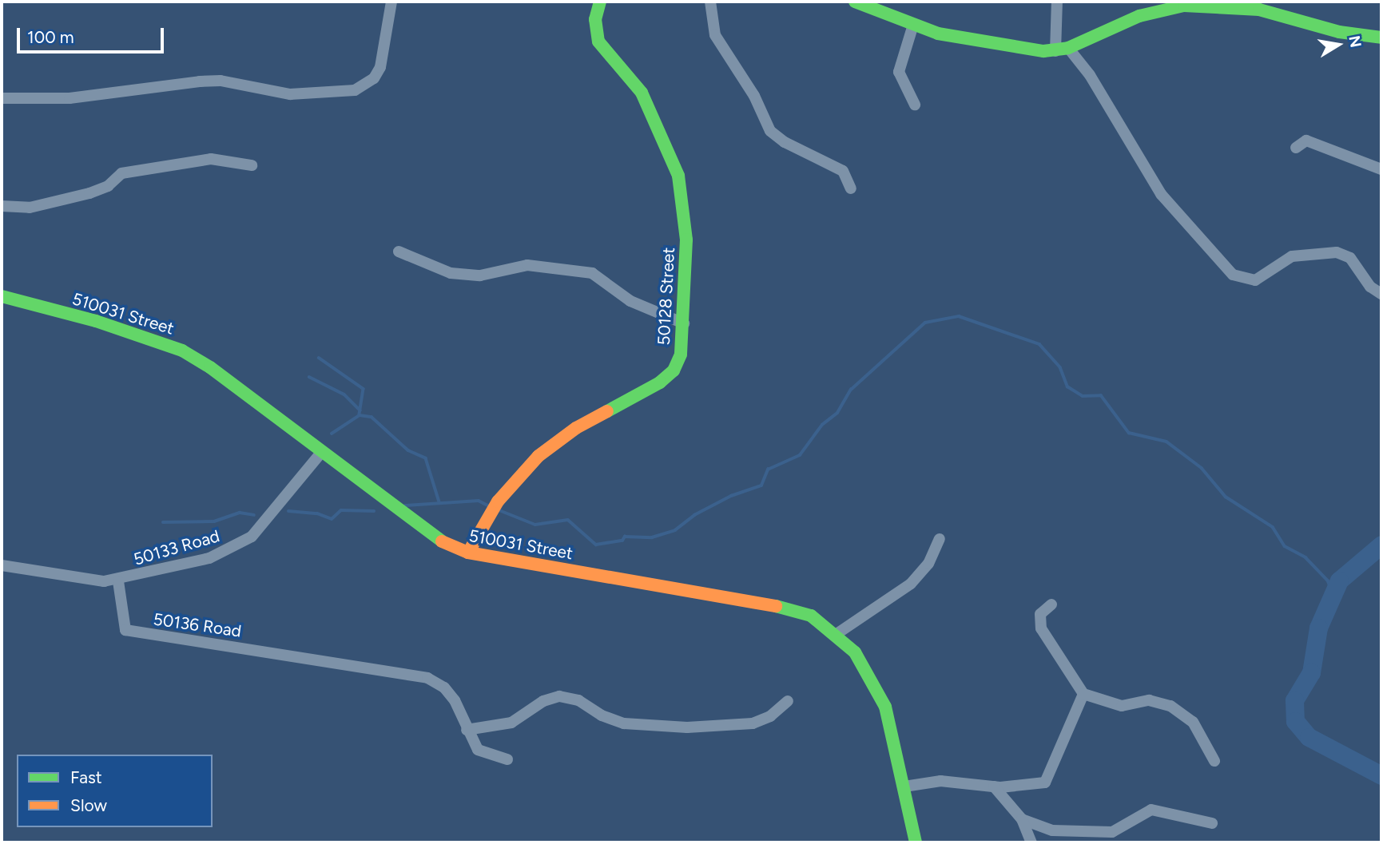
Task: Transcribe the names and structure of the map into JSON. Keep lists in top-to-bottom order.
{
  "streets": {
    "street": [
      "50128 Street",
      "510031 Street",
      "50133 Road",
      "50136 Road"
    ]
  },
  "crossings": [
    ["50128 Street", "510031 Street"],
    ["510031 Street", "50133 Road"],
    ["50133 Road", "50136 Road"]
  ],
  "legend": ["Fast", "Slow"],
  "scale_bar": "100 m",
  "north": "right"
}
